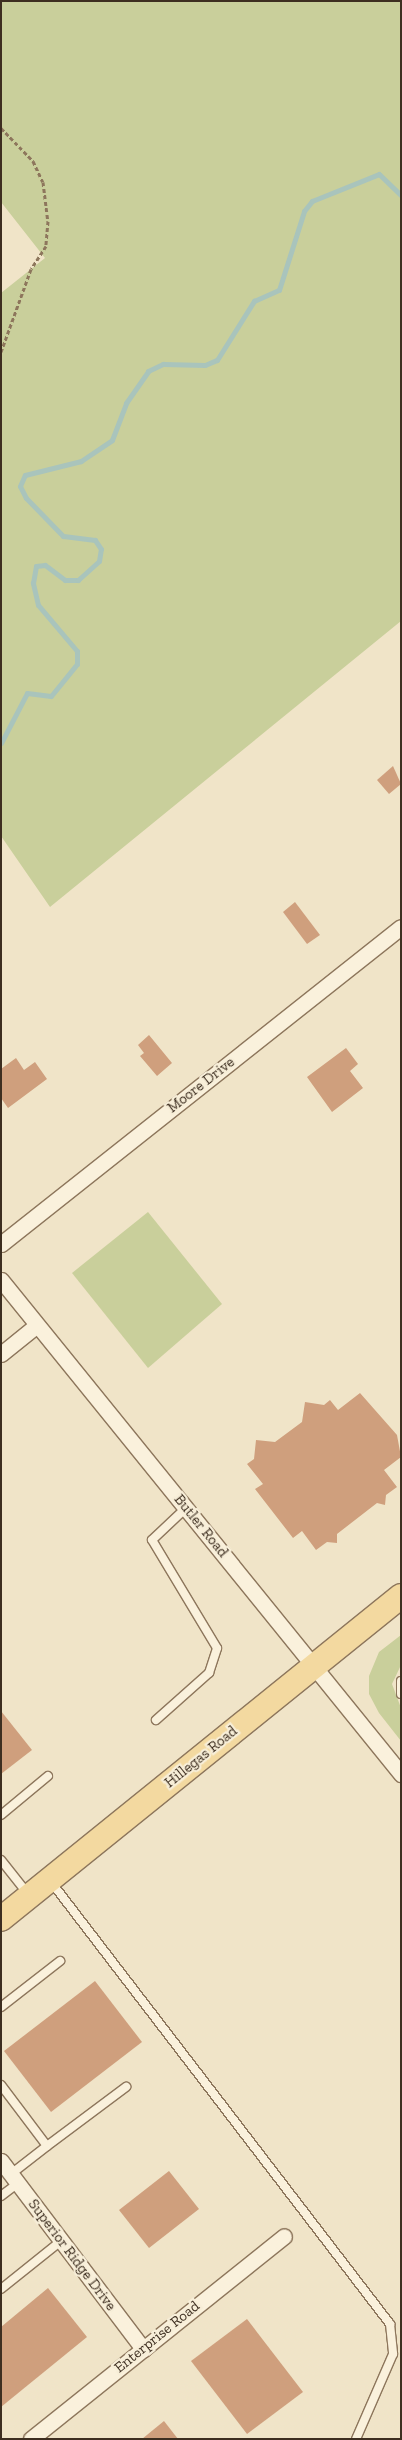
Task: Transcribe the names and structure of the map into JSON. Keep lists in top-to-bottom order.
{
  "streets": {
    "main road": ["Hillegas Road"],
    "street": [
      "Moore Drive",
      "Butler Road",
      "Superior Ridge Drive",
      "Enterprise Road"
    ]
  },
  "crossings": [
    ["Butler Road", "Hillegas Road"],
    ["Superior Ridge Drive", "Enterprise Road"]
  ]
}
